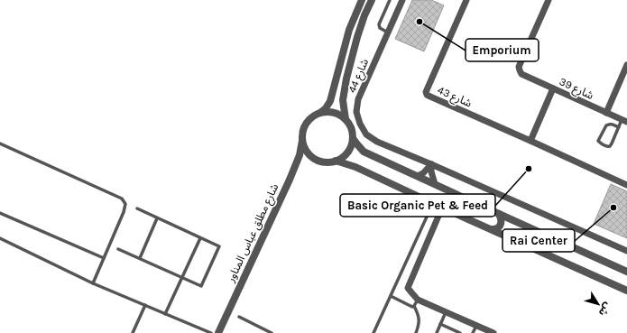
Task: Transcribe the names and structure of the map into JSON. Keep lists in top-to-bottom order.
{
  "streets": {
    "street": [
      "شارع 44",
      "شارع 39",
      "شارع 43",
      "شارع مطلق عباس المناور"
    ]
  },
  "places": ["Emporium", "Basic Organic Pet & Feed", "Rai Center"],
  "north": "bottom right"
}
